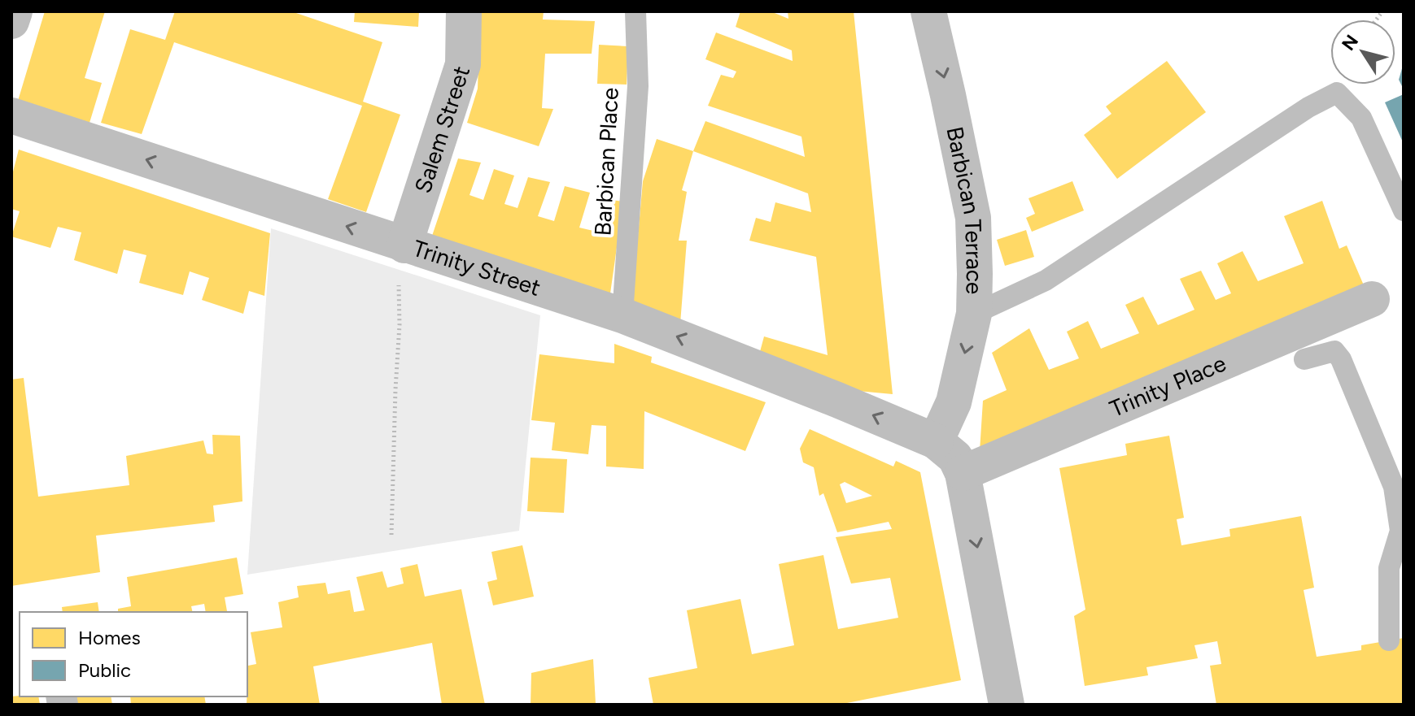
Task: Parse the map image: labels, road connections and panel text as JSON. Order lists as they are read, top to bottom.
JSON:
{
  "streets": {
    "street": [
      "Salem Street",
      "Barbican Terrace",
      "Trinity Street",
      "Trinity Place"
    ],
    "lane": ["Barbican Place"]
  },
  "crossings": [
    ["Salem Street", "Trinity Street"],
    ["Barbican Place", "Trinity Street"],
    ["Barbican Terrace", "Trinity Street"]
  ],
  "one_way": ["Barbican Terrace", "Trinity Street"],
  "legend": ["Homes", "Public"],
  "north": "top left"
}
